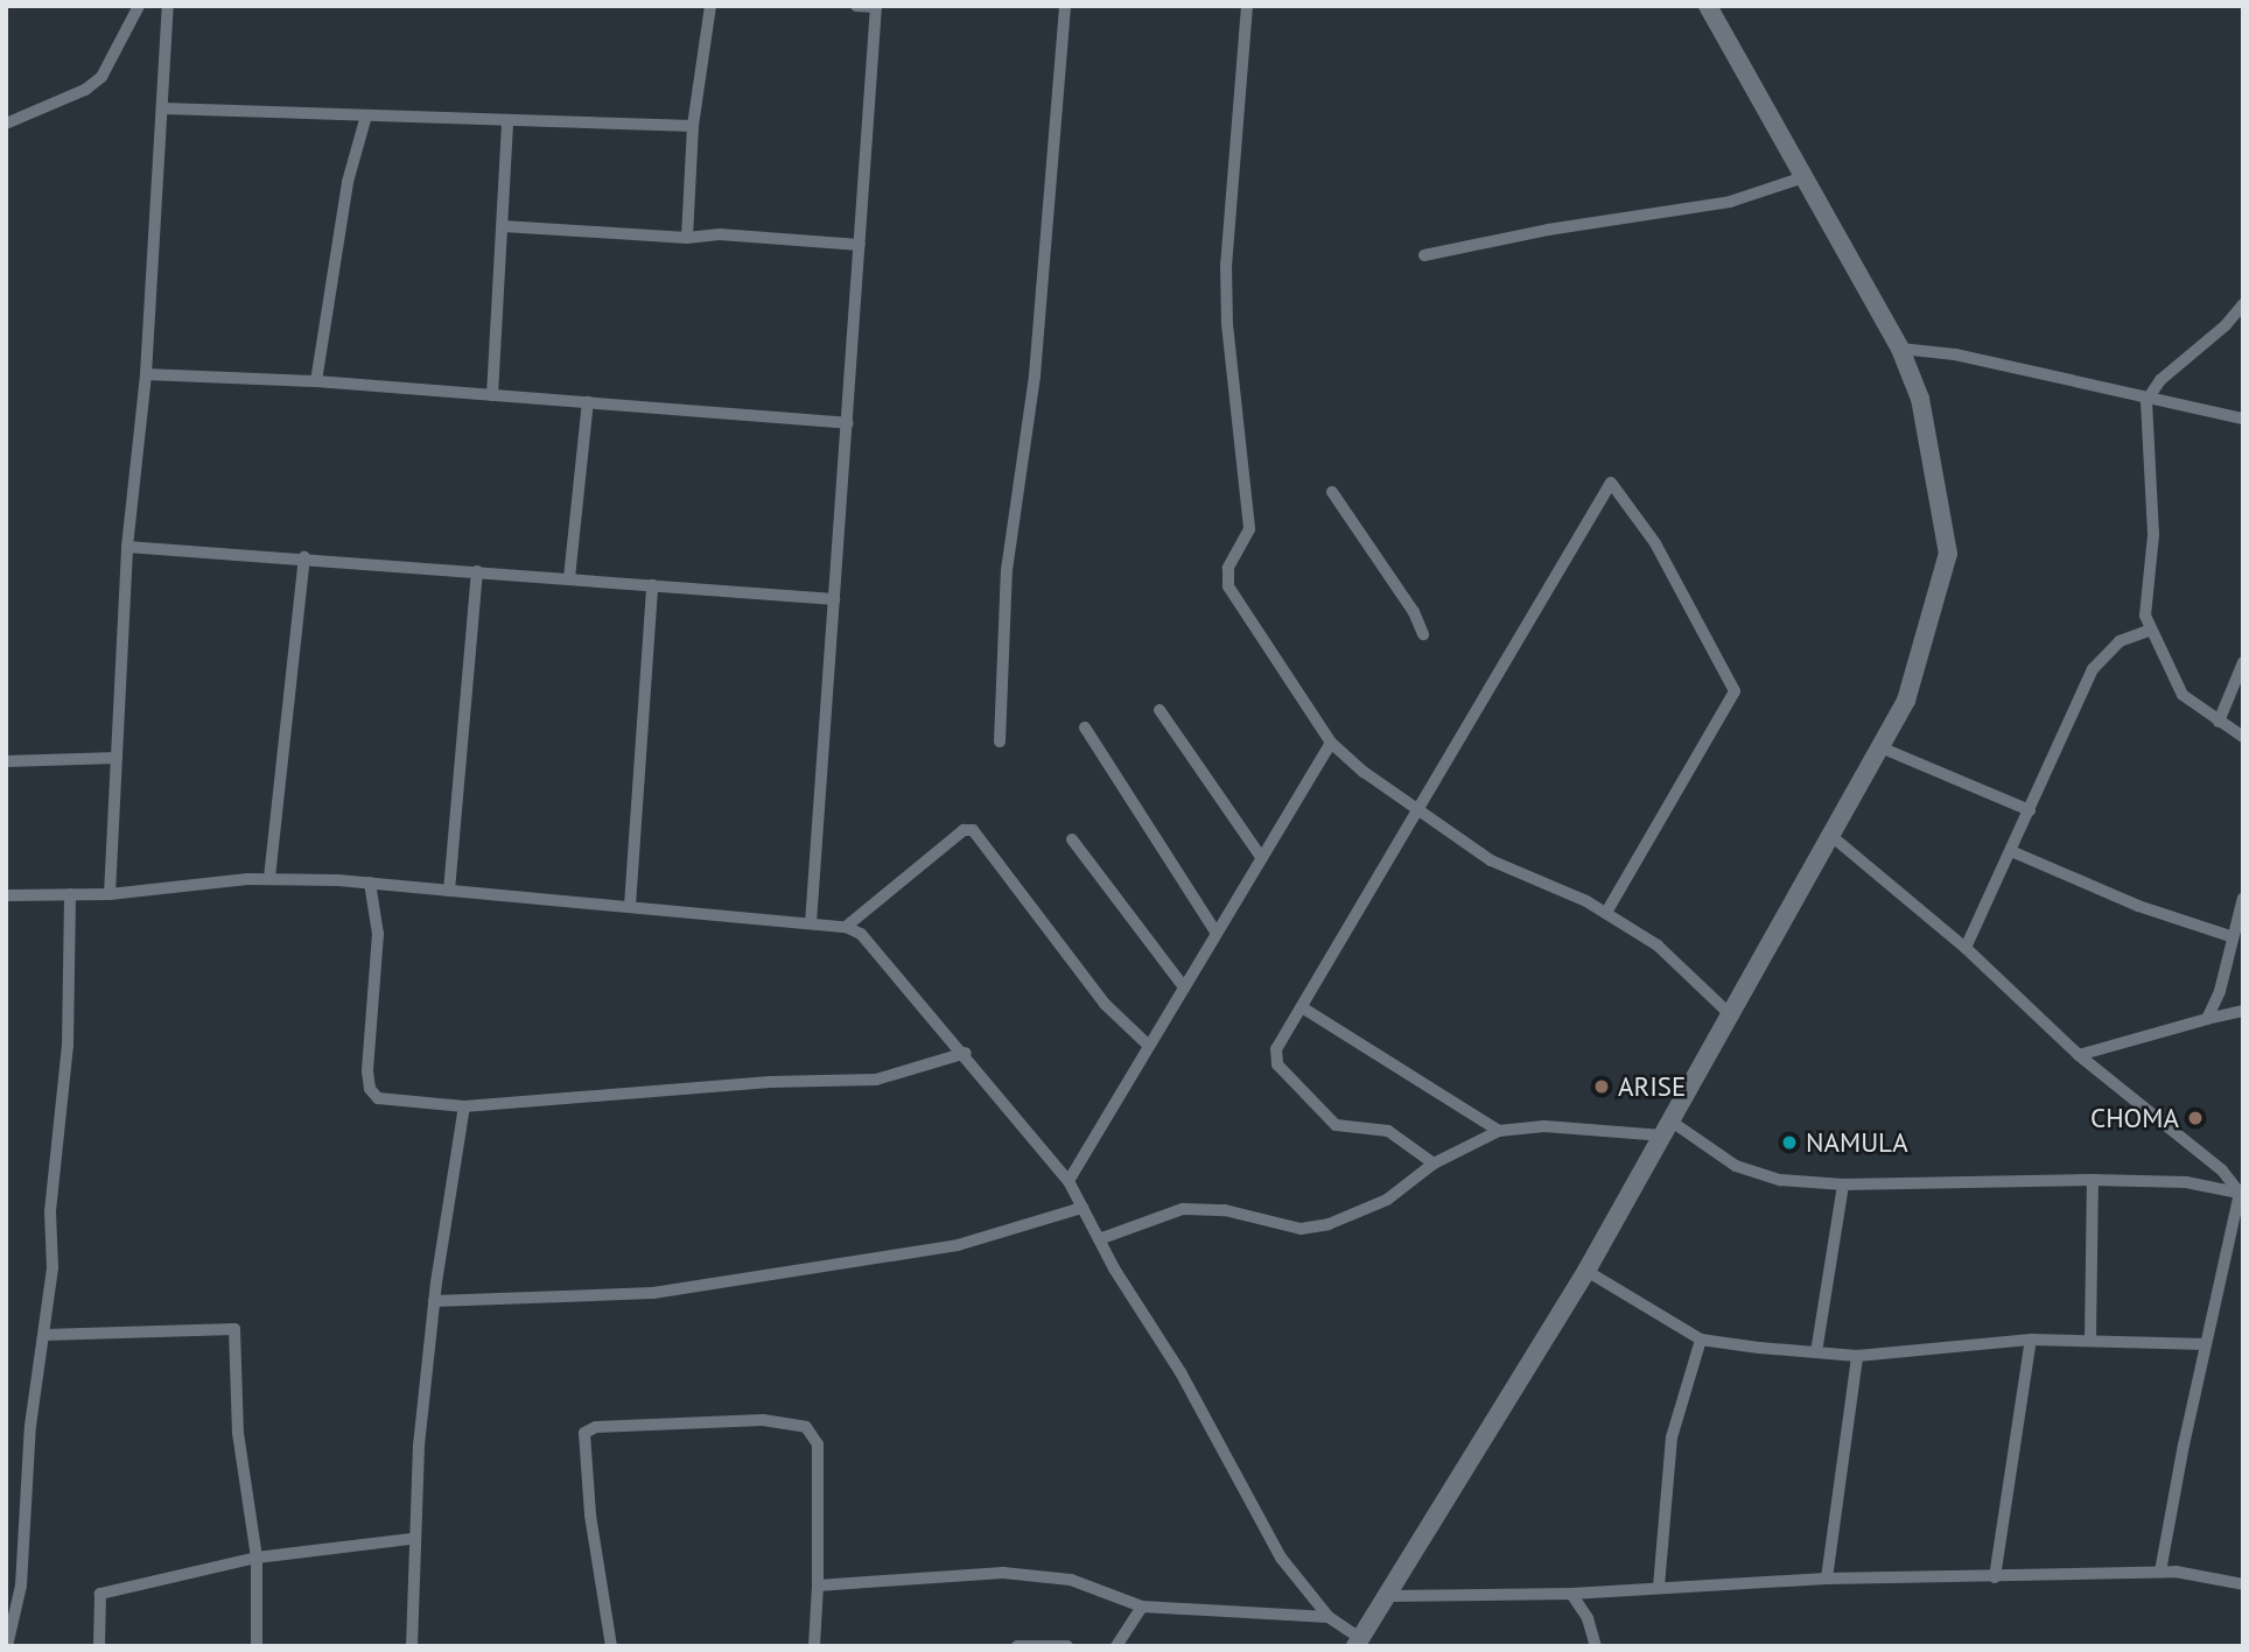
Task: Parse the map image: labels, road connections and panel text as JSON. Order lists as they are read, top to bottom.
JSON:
{
  "places": ["ARISE", "CHOMA", "NAMULA"]
}
